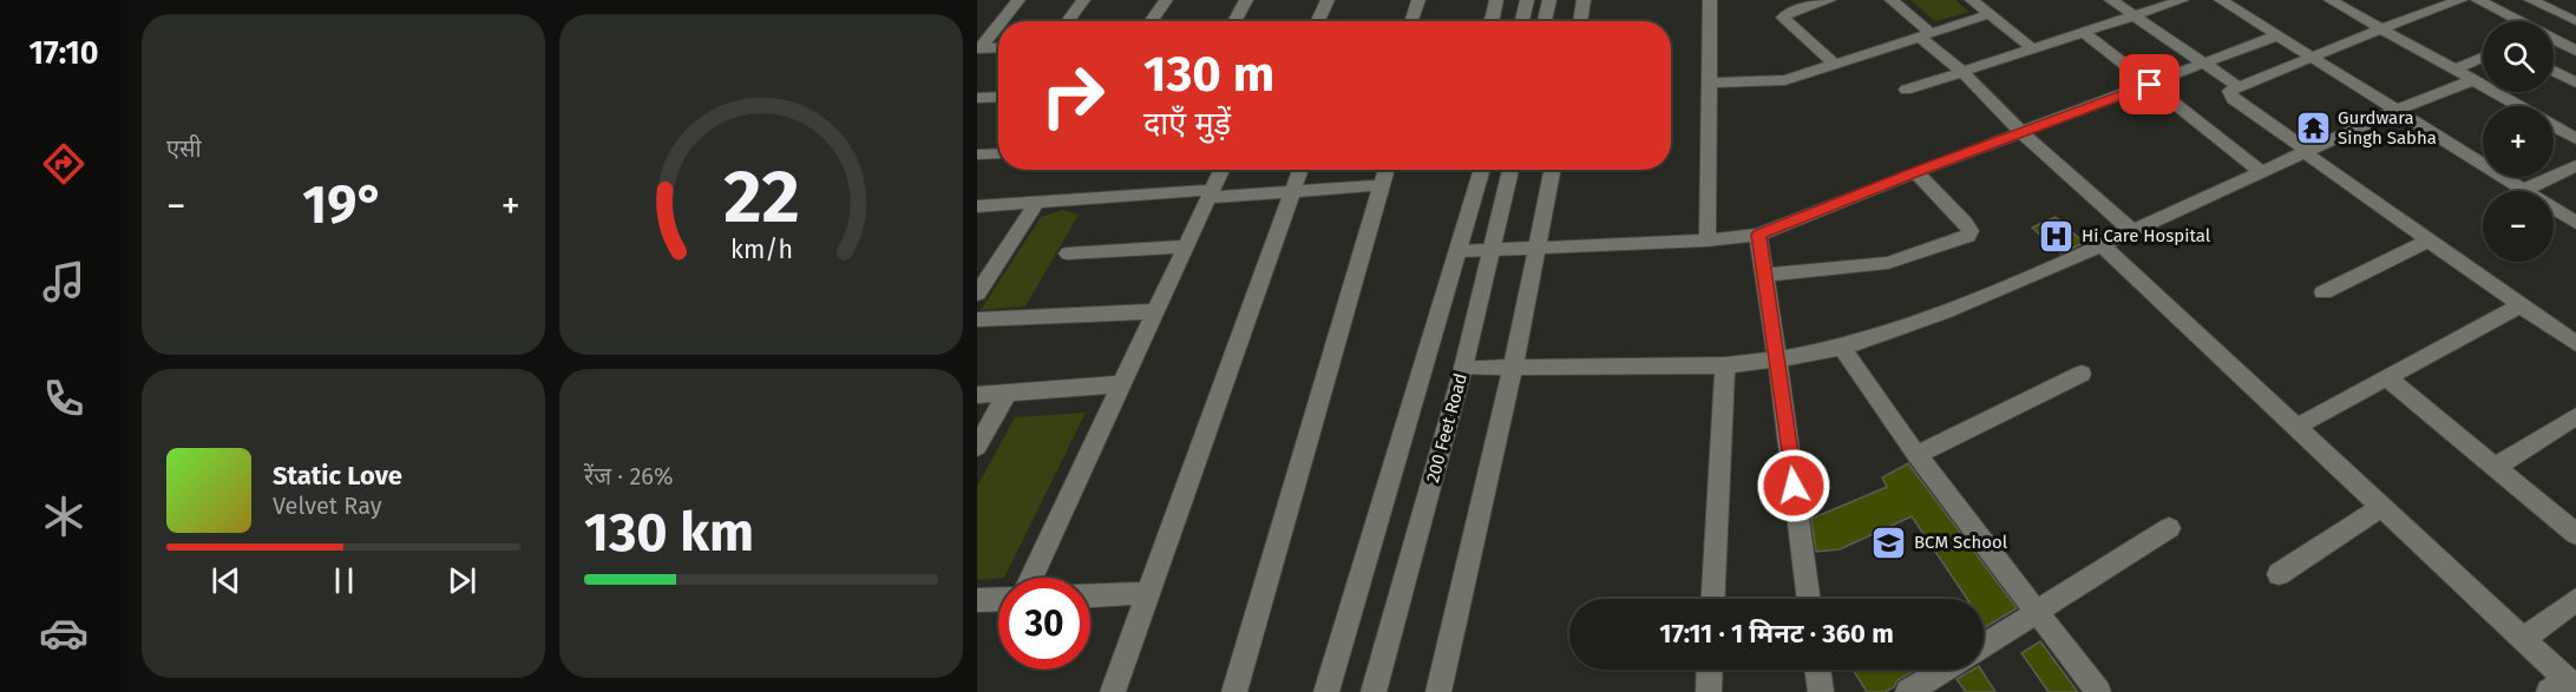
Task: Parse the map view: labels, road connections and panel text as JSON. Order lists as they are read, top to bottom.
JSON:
{
  "streets": {
    "street": ["200 Feet Road"]
  },
  "places": {
    "temple": ["Gurdwara Singh Sabha"],
    "hospital": ["Hi Care Hospital"],
    "school or university": ["BCM School"]
  },
  "page": {
    "tabs": "17:10",
    "tile": [
      "एसी",
      ["रेंज · 26%", "130 km"]
    ],
    "map_buttons": ["+", "−"],
    "turn": ["130 m", "दाएँ मुड़ें"],
    "heat": ["−", "19°", "+"],
    "song": ["Static Love", "Velvet Ray"],
    "limit": "30",
    "trip": "17:11 · 1 मिनट · 360 m",
    "gauge": ["22", "km/h"]
  }
}
